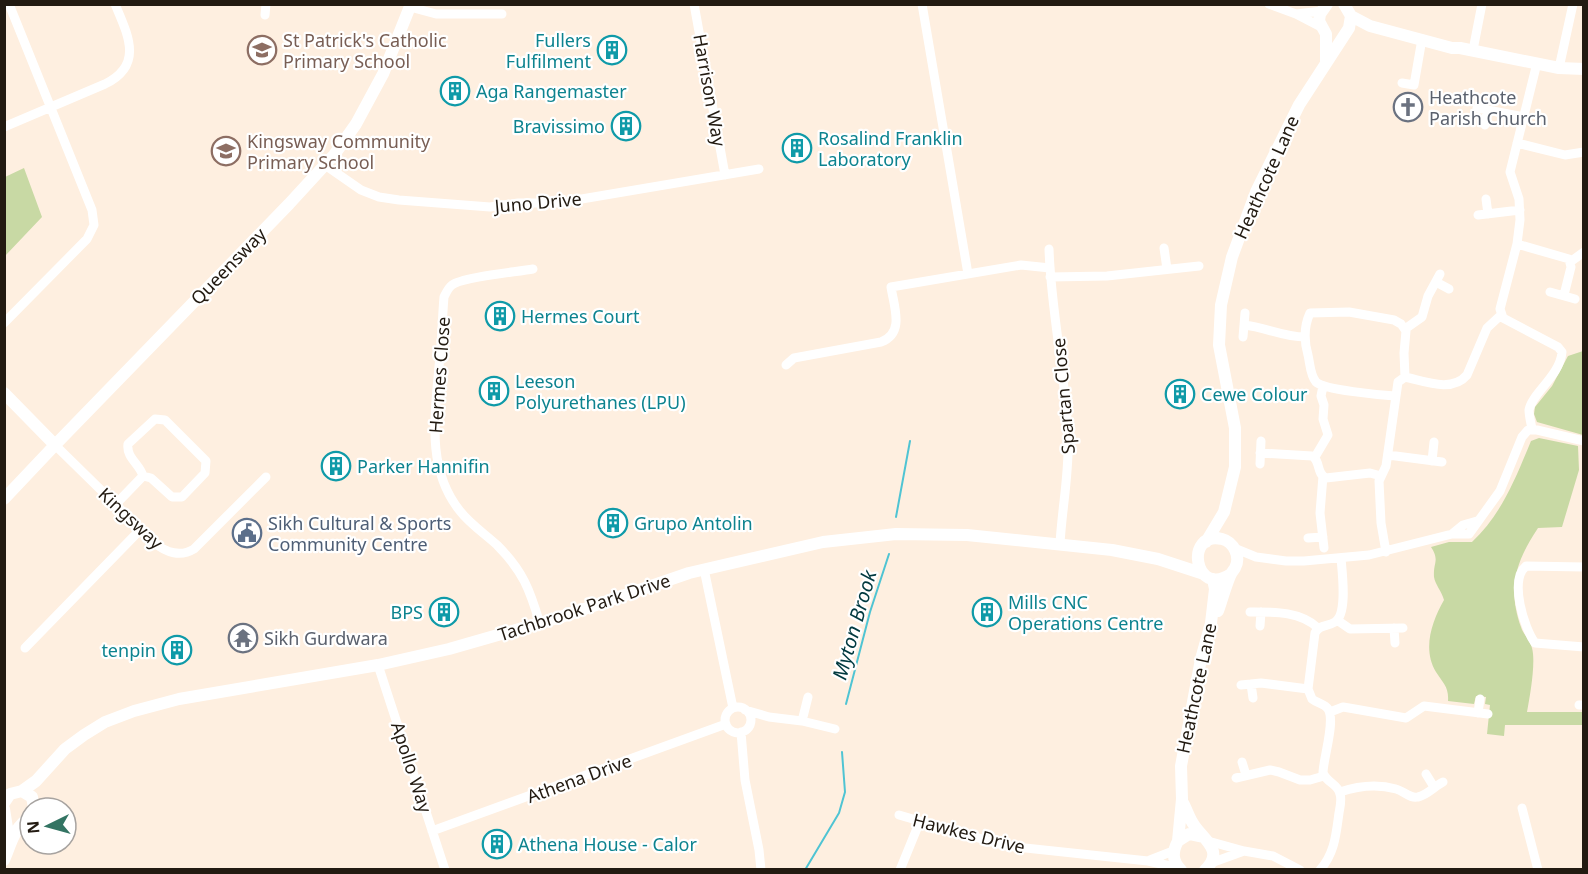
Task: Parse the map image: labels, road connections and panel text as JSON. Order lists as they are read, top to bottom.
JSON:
{
  "streets": {
    "street": [
      "Harrison Way",
      "Heathcote Lane",
      "Juno Drive",
      "Queensway",
      "Hermes Close",
      "Spartan Close",
      "Kingsway",
      "Tachbrook Park Drive",
      "Apollo Way",
      "Athena Drive",
      "Hawkes Drive"
    ]
  },
  "crossings": [
    ["Harrison Way", "Juno Drive"],
    ["Heathcote Lane", "Tachbrook Park Drive"],
    ["Heathcote Lane", "Hawkes Drive"],
    ["Juno Drive", "Queensway"],
    ["Queensway", "Kingsway"],
    ["Hermes Close", "Tachbrook Park Drive"],
    ["Spartan Close", "Tachbrook Park Drive"],
    ["Tachbrook Park Drive", "Apollo Way"],
    ["Apollo Way", "Athena Drive"]
  ],
  "water": ["Myton Brook"],
  "places": {
    "school or university": ["St Patrick's Catholic Primary School", "Kingsway Community Primary School"],
    "building": [
      "Fullers Fulfilment",
      "Aga Rangemaster",
      "Bravissimo",
      "Rosalind Franklin Laboratory",
      "Hermes Court",
      "Leeson Polyurethanes (LPU)",
      "Cewe Colour",
      "Parker Hannifin",
      "Grupo Antolin",
      "BPS",
      "Mills CNC Operations Centre",
      "tenpin",
      "Athena House - Calor"
    ],
    "church": ["Heathcote Parish Church"],
    "public building": ["Sikh Cultural & Sports Community Centre"],
    "temple": ["Sikh Gurdwara"]
  },
  "north": "left"
}
